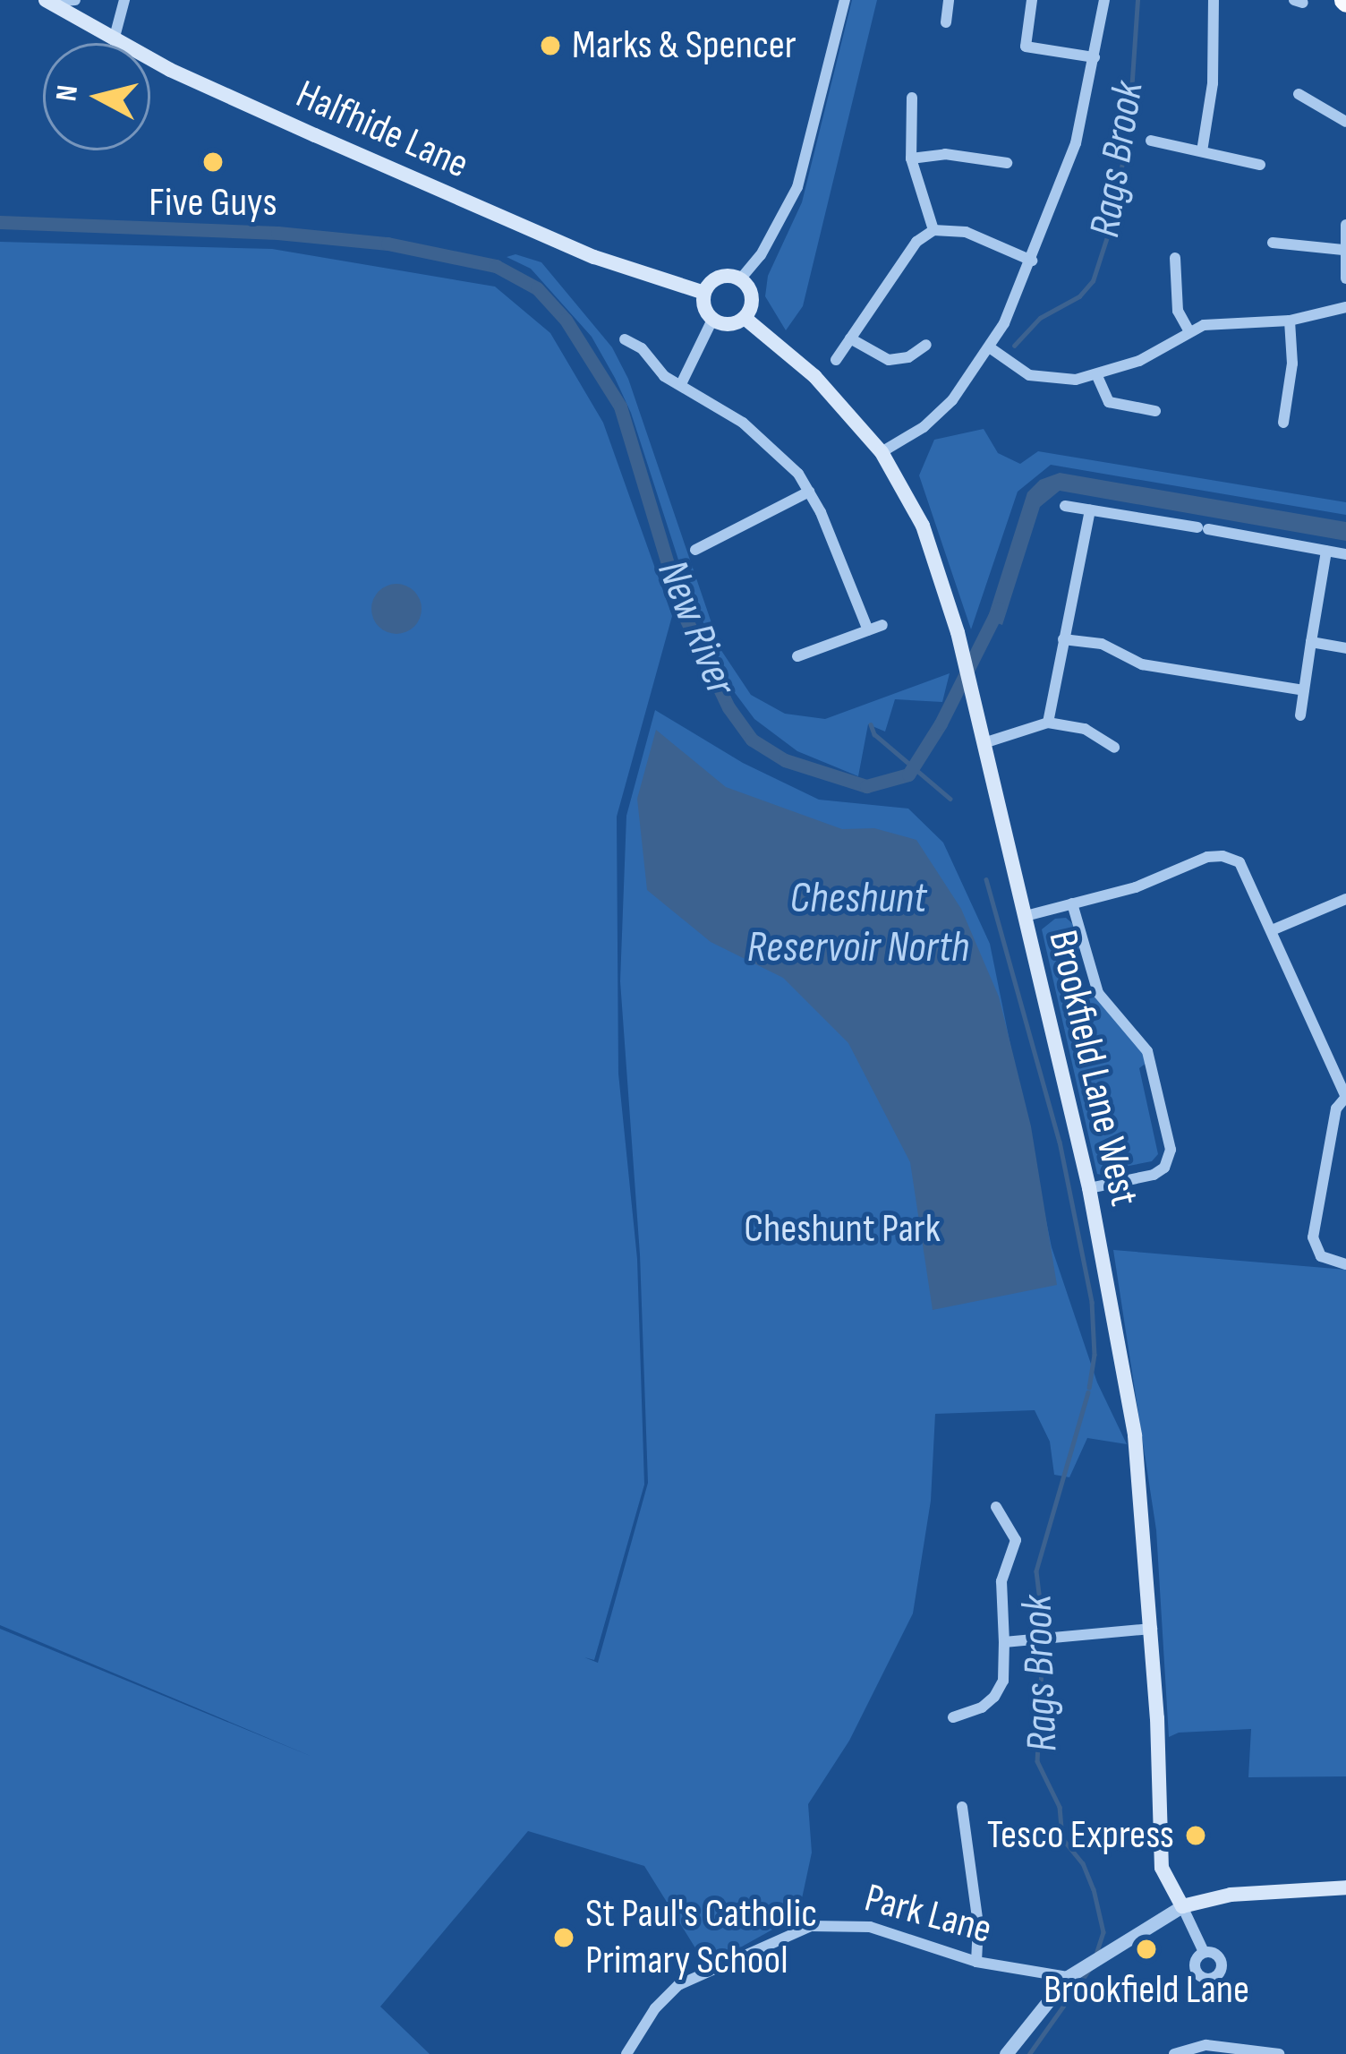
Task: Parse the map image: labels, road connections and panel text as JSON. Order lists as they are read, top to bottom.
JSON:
{
  "streets": {
    "main road": ["Halfhide Lane", "Brookfield Lane West"],
    "street": ["Park Lane"]
  },
  "crossings": [
    ["Halfhide Lane", "Brookfield Lane West"]
  ],
  "water": ["Rags Brook", "New River", "Cheshunt Reservoir North"],
  "parks": ["Cheshunt Park"],
  "places": [
    "Marks & Spencer",
    "Five Guys",
    "Tesco Express",
    "St Paul's Catholic Primary School",
    "Brookfield Lane"
  ],
  "north": "left"
}
